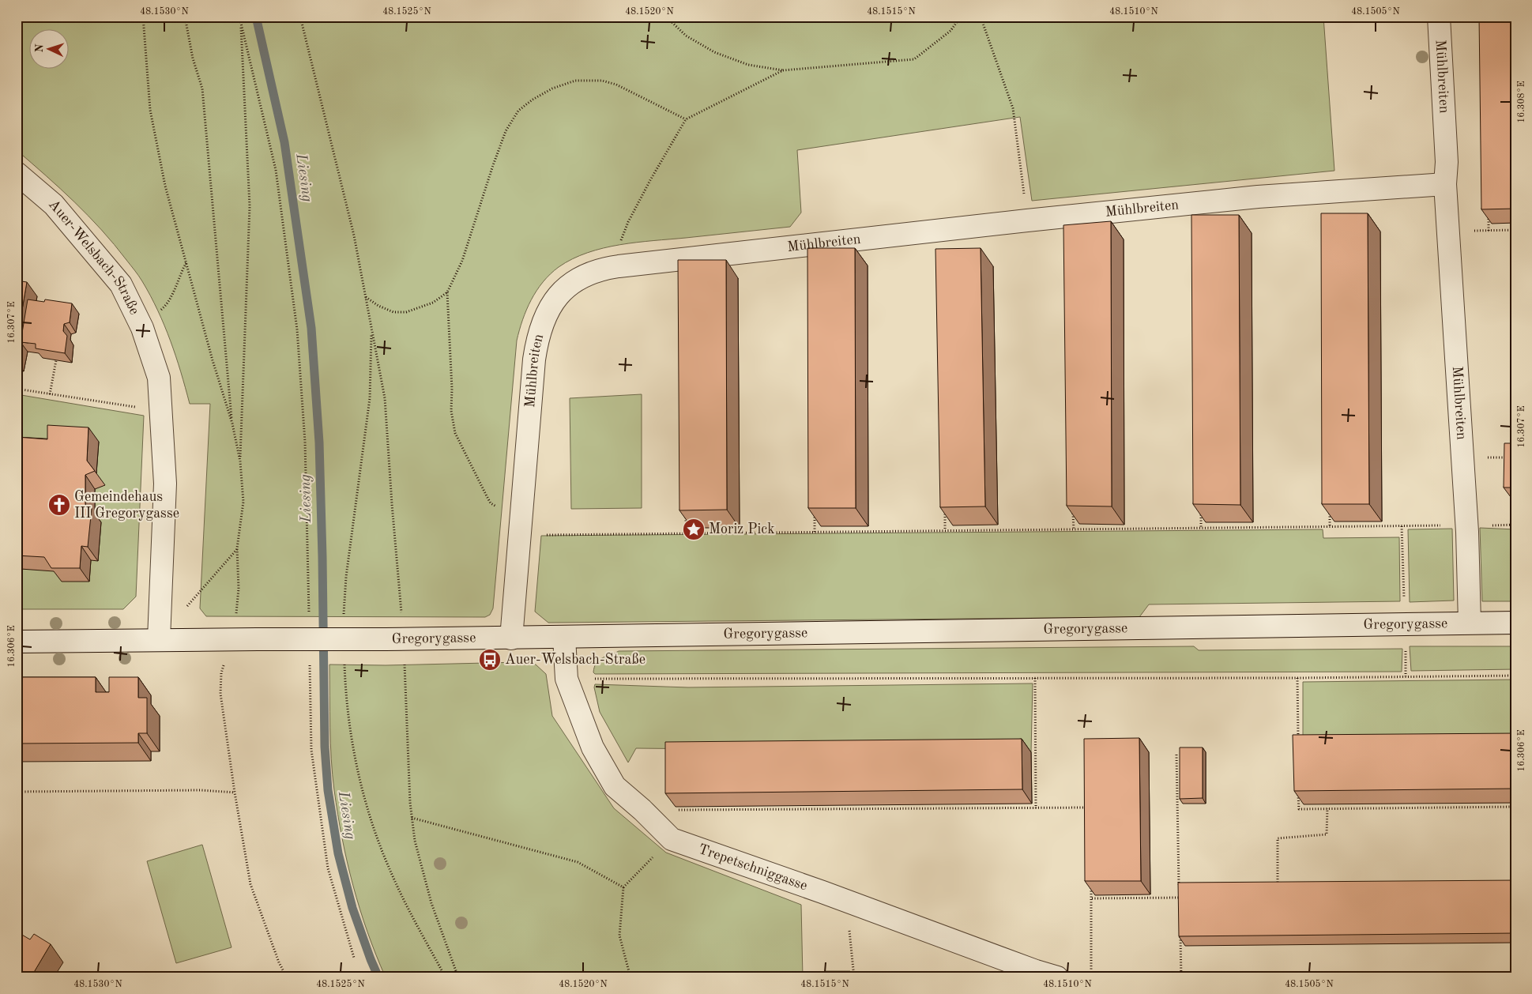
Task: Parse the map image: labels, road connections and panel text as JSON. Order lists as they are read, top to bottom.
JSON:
{
  "streets": {
    "street": [
      "Mühlbreiten",
      "Auer-Welsbach-Straße",
      "Gregorygasse",
      "Trepetschniggasse"
    ]
  },
  "crossings": [
    ["Mühlbreiten", "Gregorygasse"],
    ["Auer-Welsbach-Straße", "Gregorygasse"],
    ["Gregorygasse", "Trepetschniggasse"]
  ],
  "water": ["Liesing"],
  "places": {
    "church": ["Gemeindehaus III Gregorygasse"],
    "place": ["Moriz Pick"],
    "bus stop": ["Auer-Welsbach-Straße"]
  },
  "north": "left",
  "coordinates": [
    "48.1530°N",
    "48.1525°N",
    "48.1520°N",
    "48.1515°N",
    "48.1510°N",
    "48.1505°N",
    "16.308°E",
    "16.307°E",
    "16.306°E"
  ]
}
